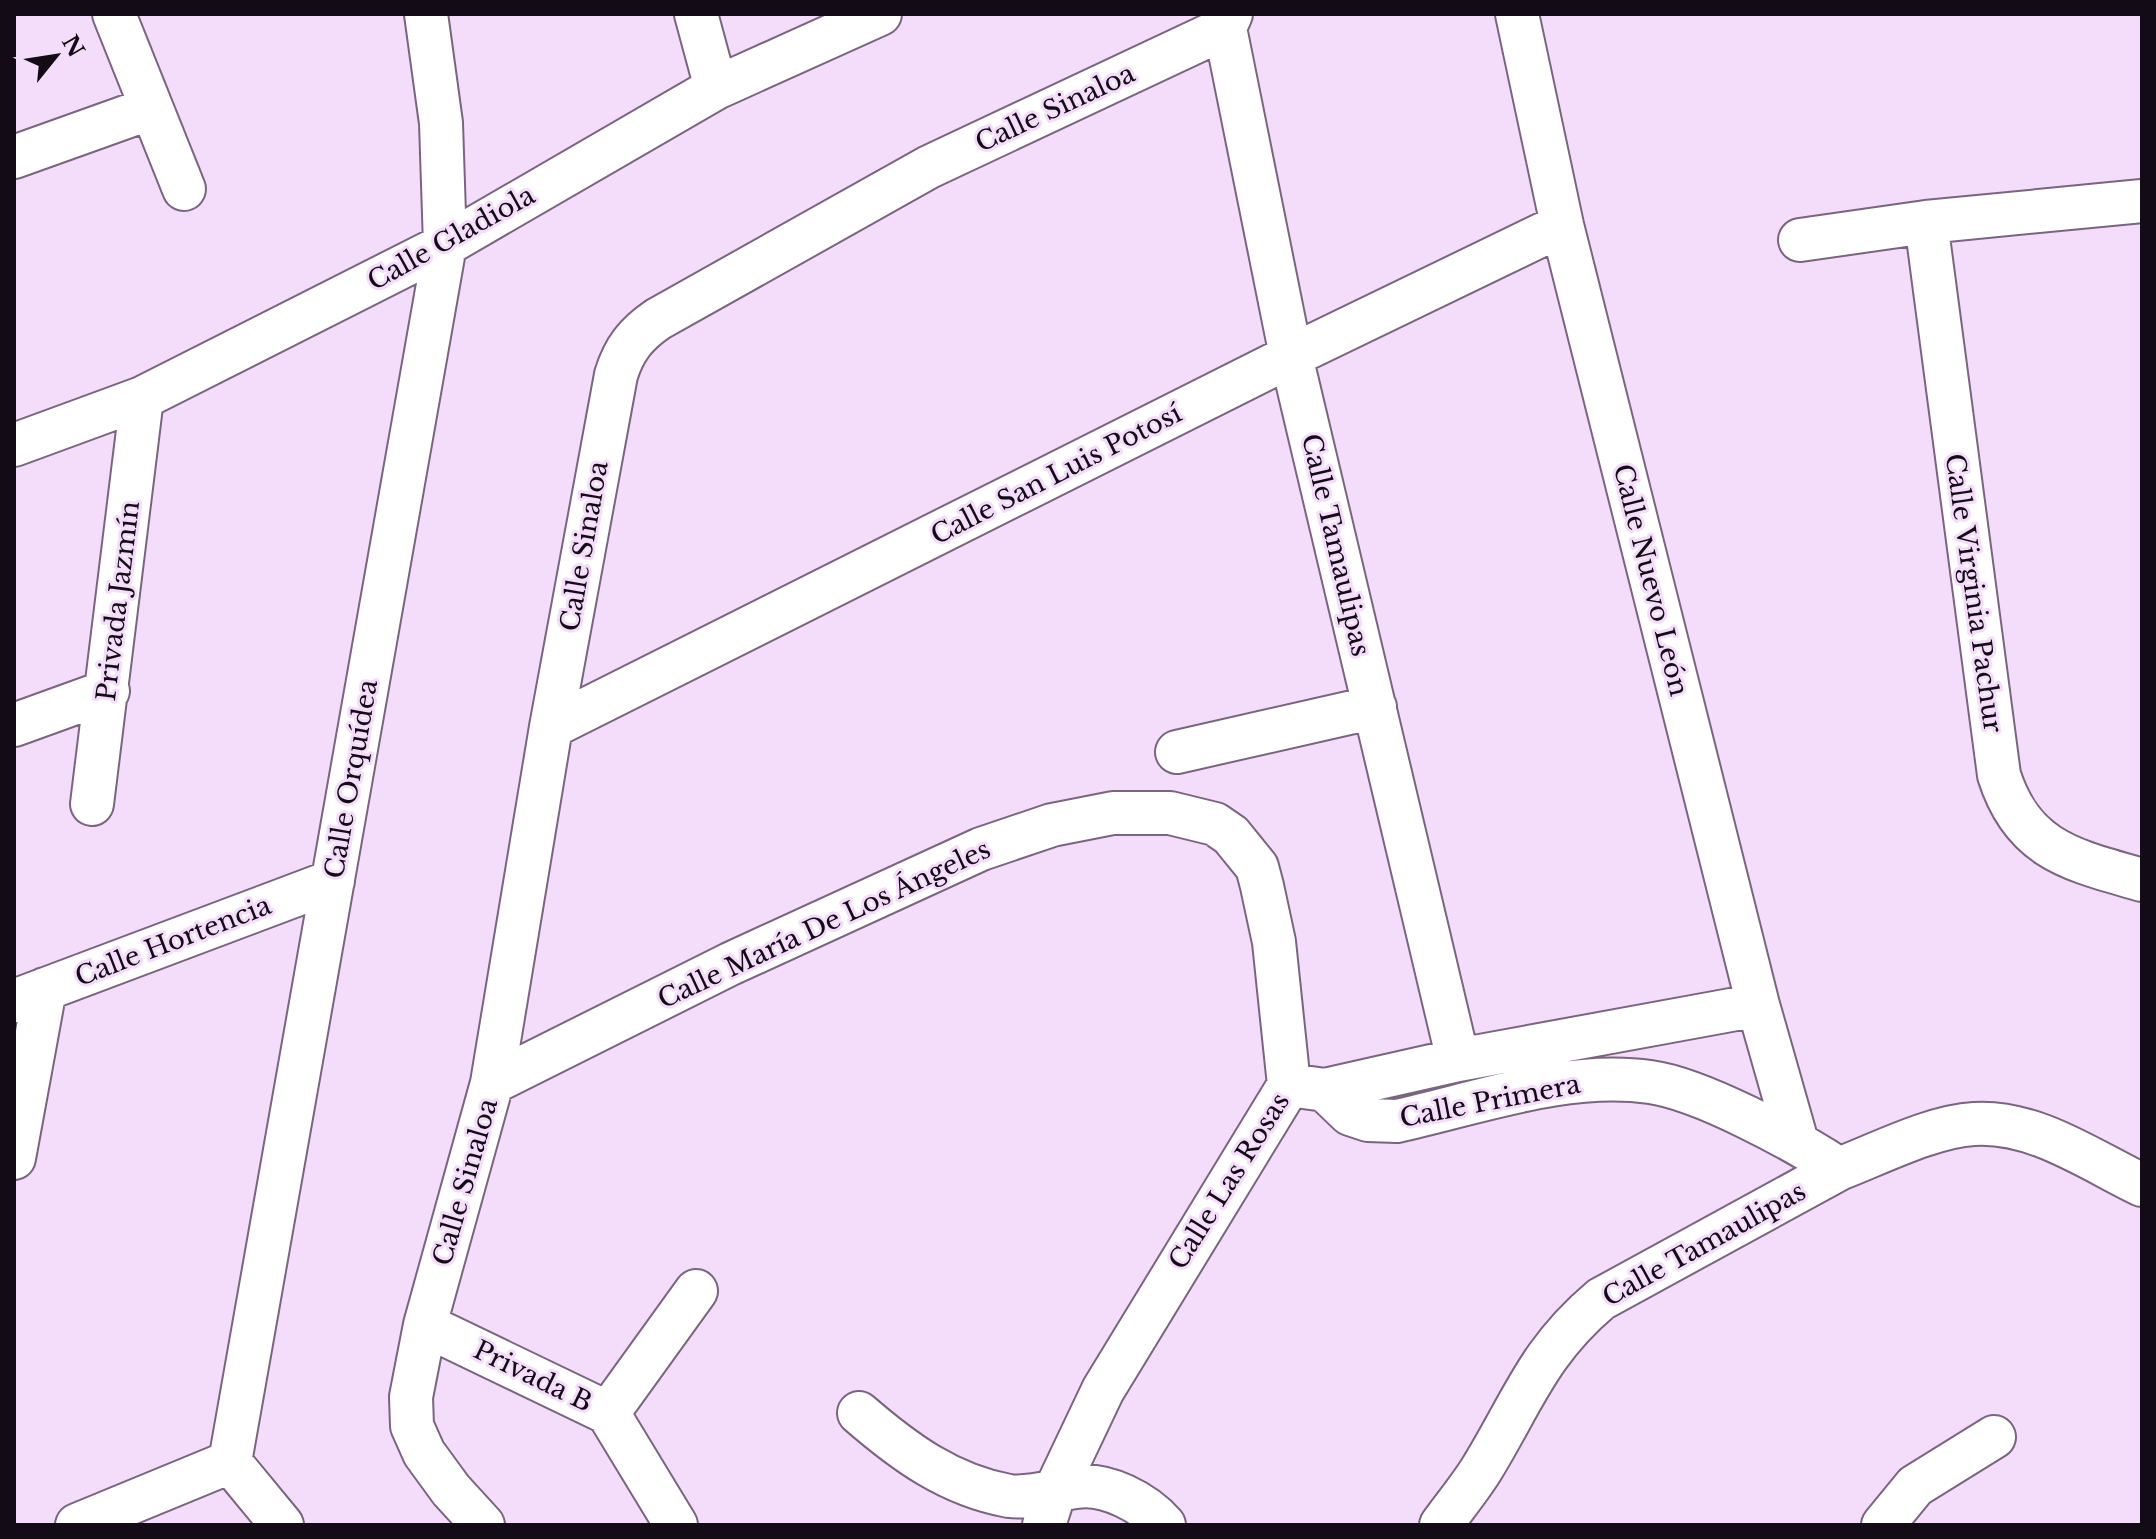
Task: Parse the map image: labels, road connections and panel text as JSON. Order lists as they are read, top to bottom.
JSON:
{
  "streets": {
    "street": [
      "Calle Sinaloa",
      "Calle Gladiola",
      "Calle San Luis Potosí",
      "Calle Tamaulipas",
      "Calle Nuevo León",
      "Calle Virginia Pachur",
      "Privada Jazmín",
      "Calle Orquídea",
      "Calle María De Los Ángeles",
      "Calle Hortencia",
      "Calle Primera",
      "Calle Las Rosas",
      "Privada B"
    ]
  },
  "crossings": [
    ["Calle Sinaloa", "Calle San Luis Potosí"],
    ["Calle Sinaloa", "Calle Tamaulipas"],
    ["Calle Sinaloa", "Calle María De Los Ángeles"],
    ["Calle Sinaloa", "Privada B"],
    ["Calle Gladiola", "Privada Jazmín"],
    ["Calle Gladiola", "Calle Orquídea"],
    ["Calle San Luis Potosí", "Calle Tamaulipas"],
    ["Calle San Luis Potosí", "Calle Nuevo León"],
    ["Calle Tamaulipas", "Calle Primera"],
    ["Calle Nuevo León", "Calle Primera"],
    ["Calle Orquídea", "Calle Hortencia"],
    ["Calle María De Los Ángeles", "Calle Las Rosas"],
    ["Calle Primera", "Calle Las Rosas"]
  ],
  "north": "top right"
}
